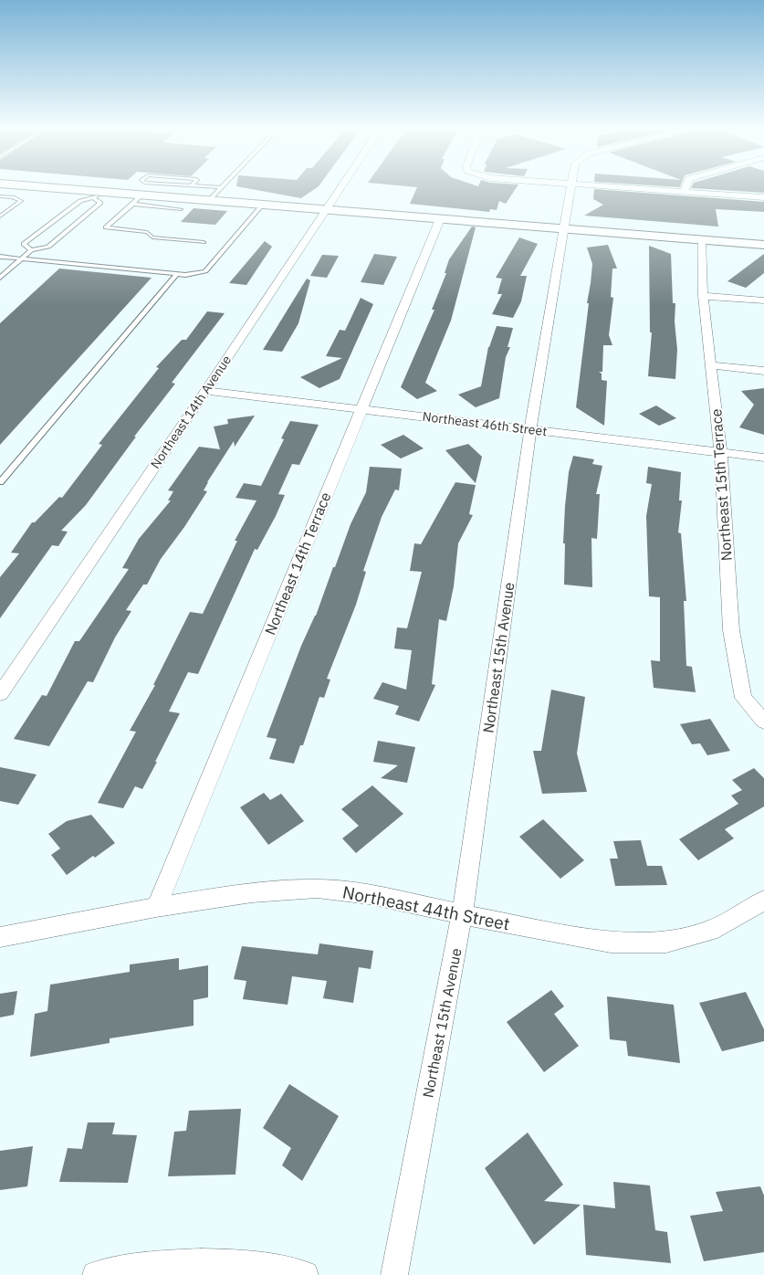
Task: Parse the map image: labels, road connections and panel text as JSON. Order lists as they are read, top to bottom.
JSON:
{
  "streets": {
    "street": [
      "Northeast 14th Avenue",
      "Northeast 46th Street",
      "Northeast 15th Terrace",
      "Northeast 14th Terrace",
      "Northeast 15th Avenue",
      "Northeast 44th Street"
    ]
  },
  "crossings": [
    ["Northeast 14th Avenue", "Northeast 46th Street"],
    ["Northeast 46th Street", "Northeast 15th Terrace"],
    ["Northeast 46th Street", "Northeast 14th Terrace"],
    ["Northeast 46th Street", "Northeast 15th Avenue"],
    ["Northeast 14th Terrace", "Northeast 44th Street"],
    ["Northeast 15th Avenue", "Northeast 44th Street"]
  ]
}
